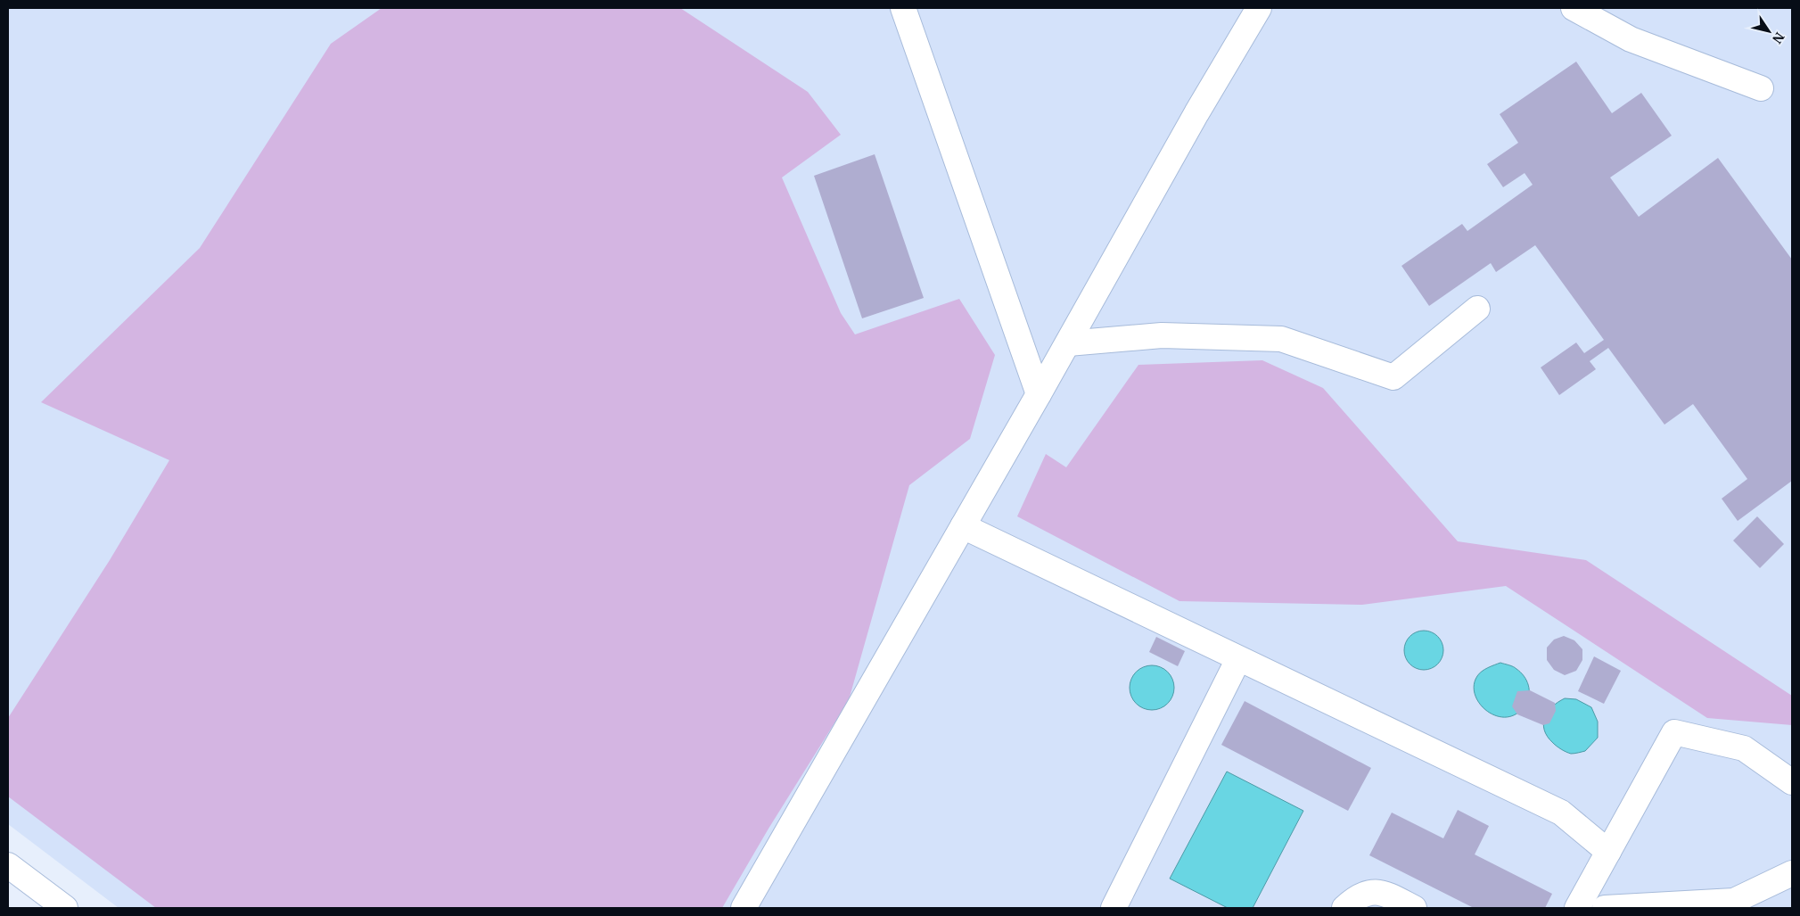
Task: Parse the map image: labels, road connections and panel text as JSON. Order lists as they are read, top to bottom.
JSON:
{
  "north": "bottom right"
}
